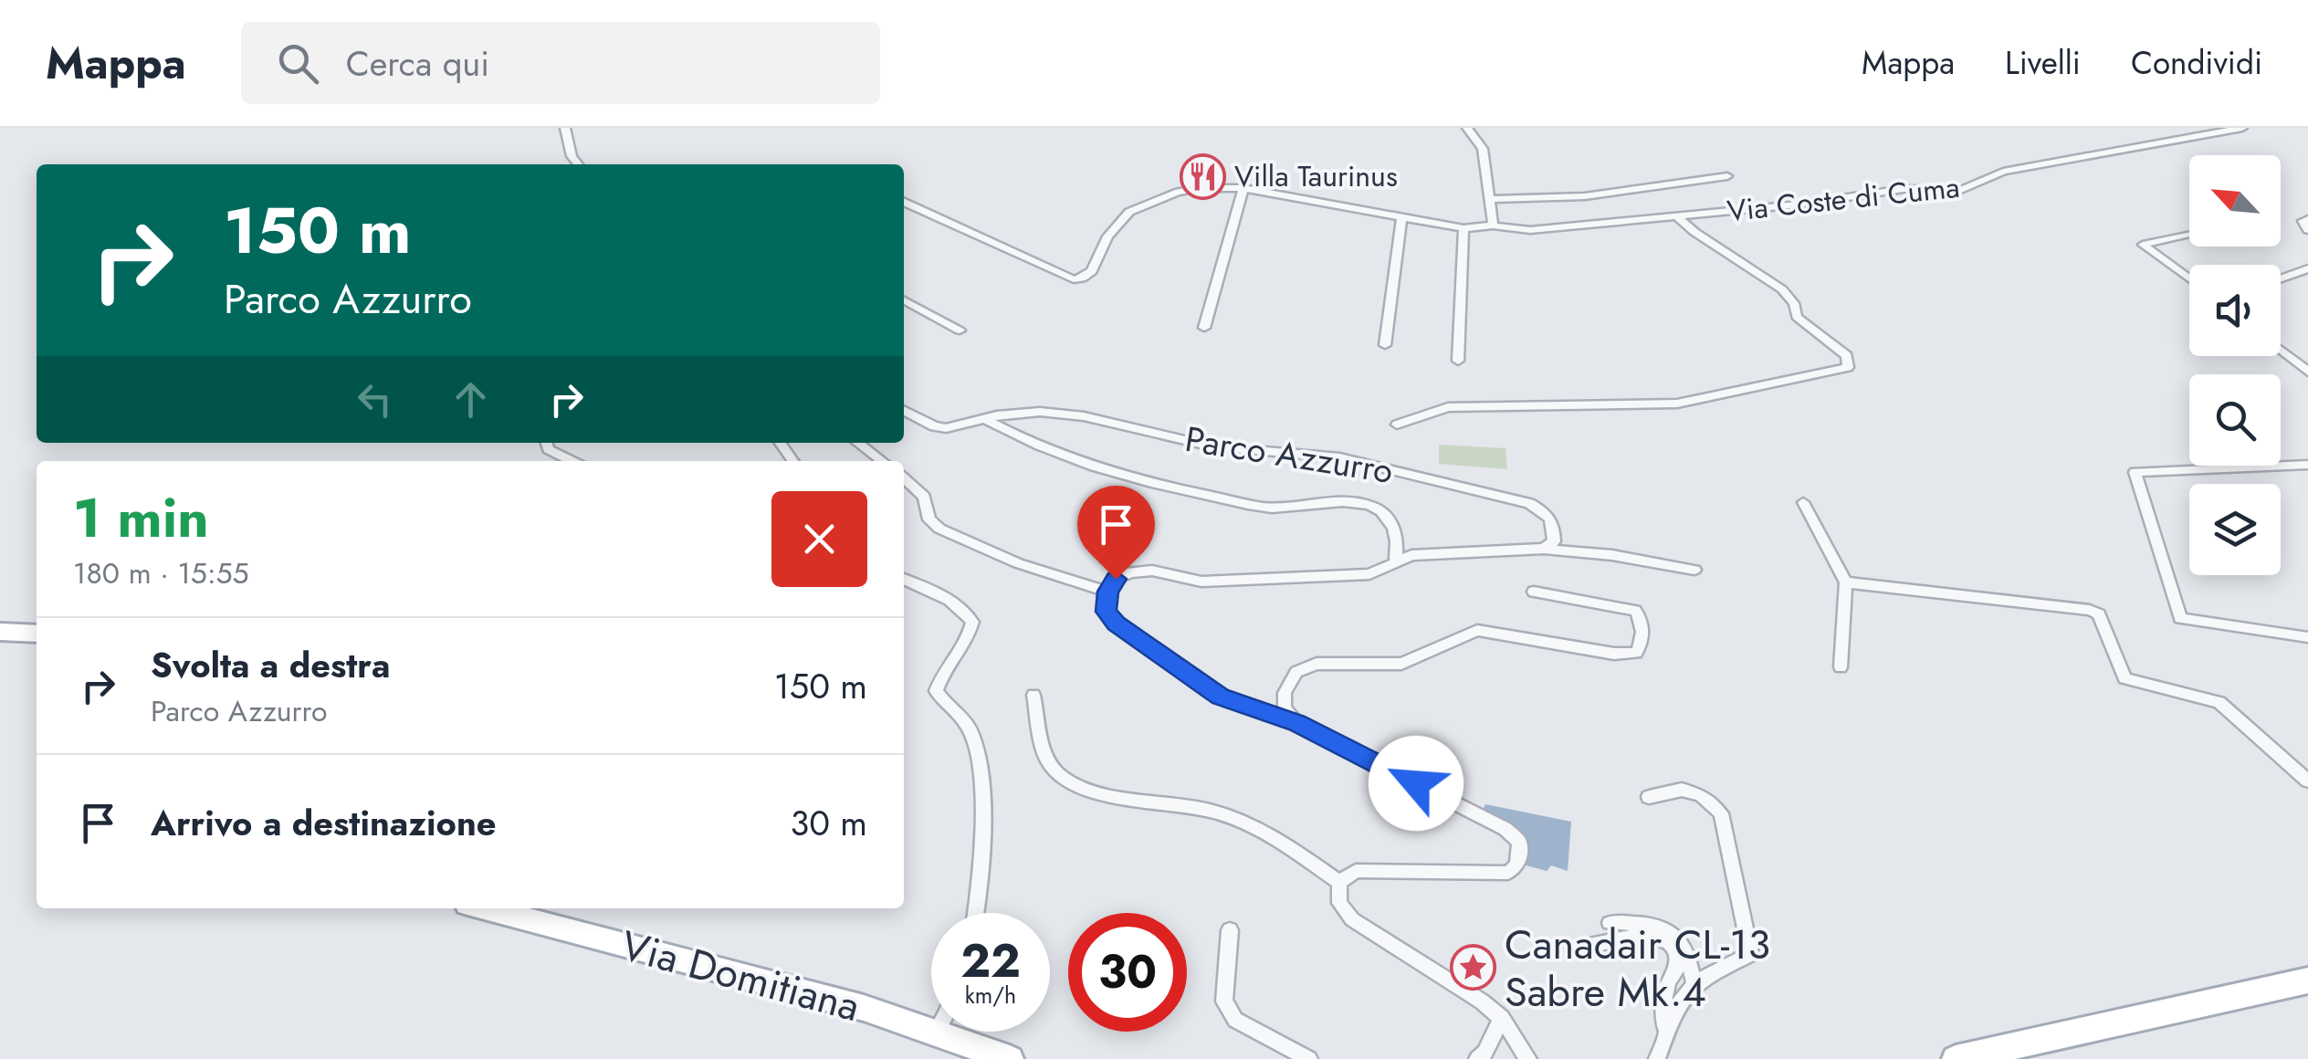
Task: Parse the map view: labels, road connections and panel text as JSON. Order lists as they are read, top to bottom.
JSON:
{
  "streets": {
    "main road": ["Via Domitiana"],
    "street": ["Via Coste di Cuma", "Parco Azzurro"]
  },
  "places": {
    "restaurant": ["Villa Taurinus"],
    "place": ["Canadair CL-13 Sabre Mk.4"]
  },
  "north": "top left",
  "page": {
    "header": "Mappa",
    "search": "Cerca qui",
    "nav": ["Mappa", "Livelli", "Condividi"],
    "turn": ["150 m", "Parco Azzurro"],
    "heading": ["1 min", "180 m · 15:55"],
    "list": [
      {
        "name": "Svolta a destra",
        "note": "Parco Azzurro",
        "value": "150 m"
      },
      {
        "name": "Arrivo a destinazione",
        "value": "30 m"
      }
    ],
    "speed": "22 km/h",
    "limit": "30"
  }
}
